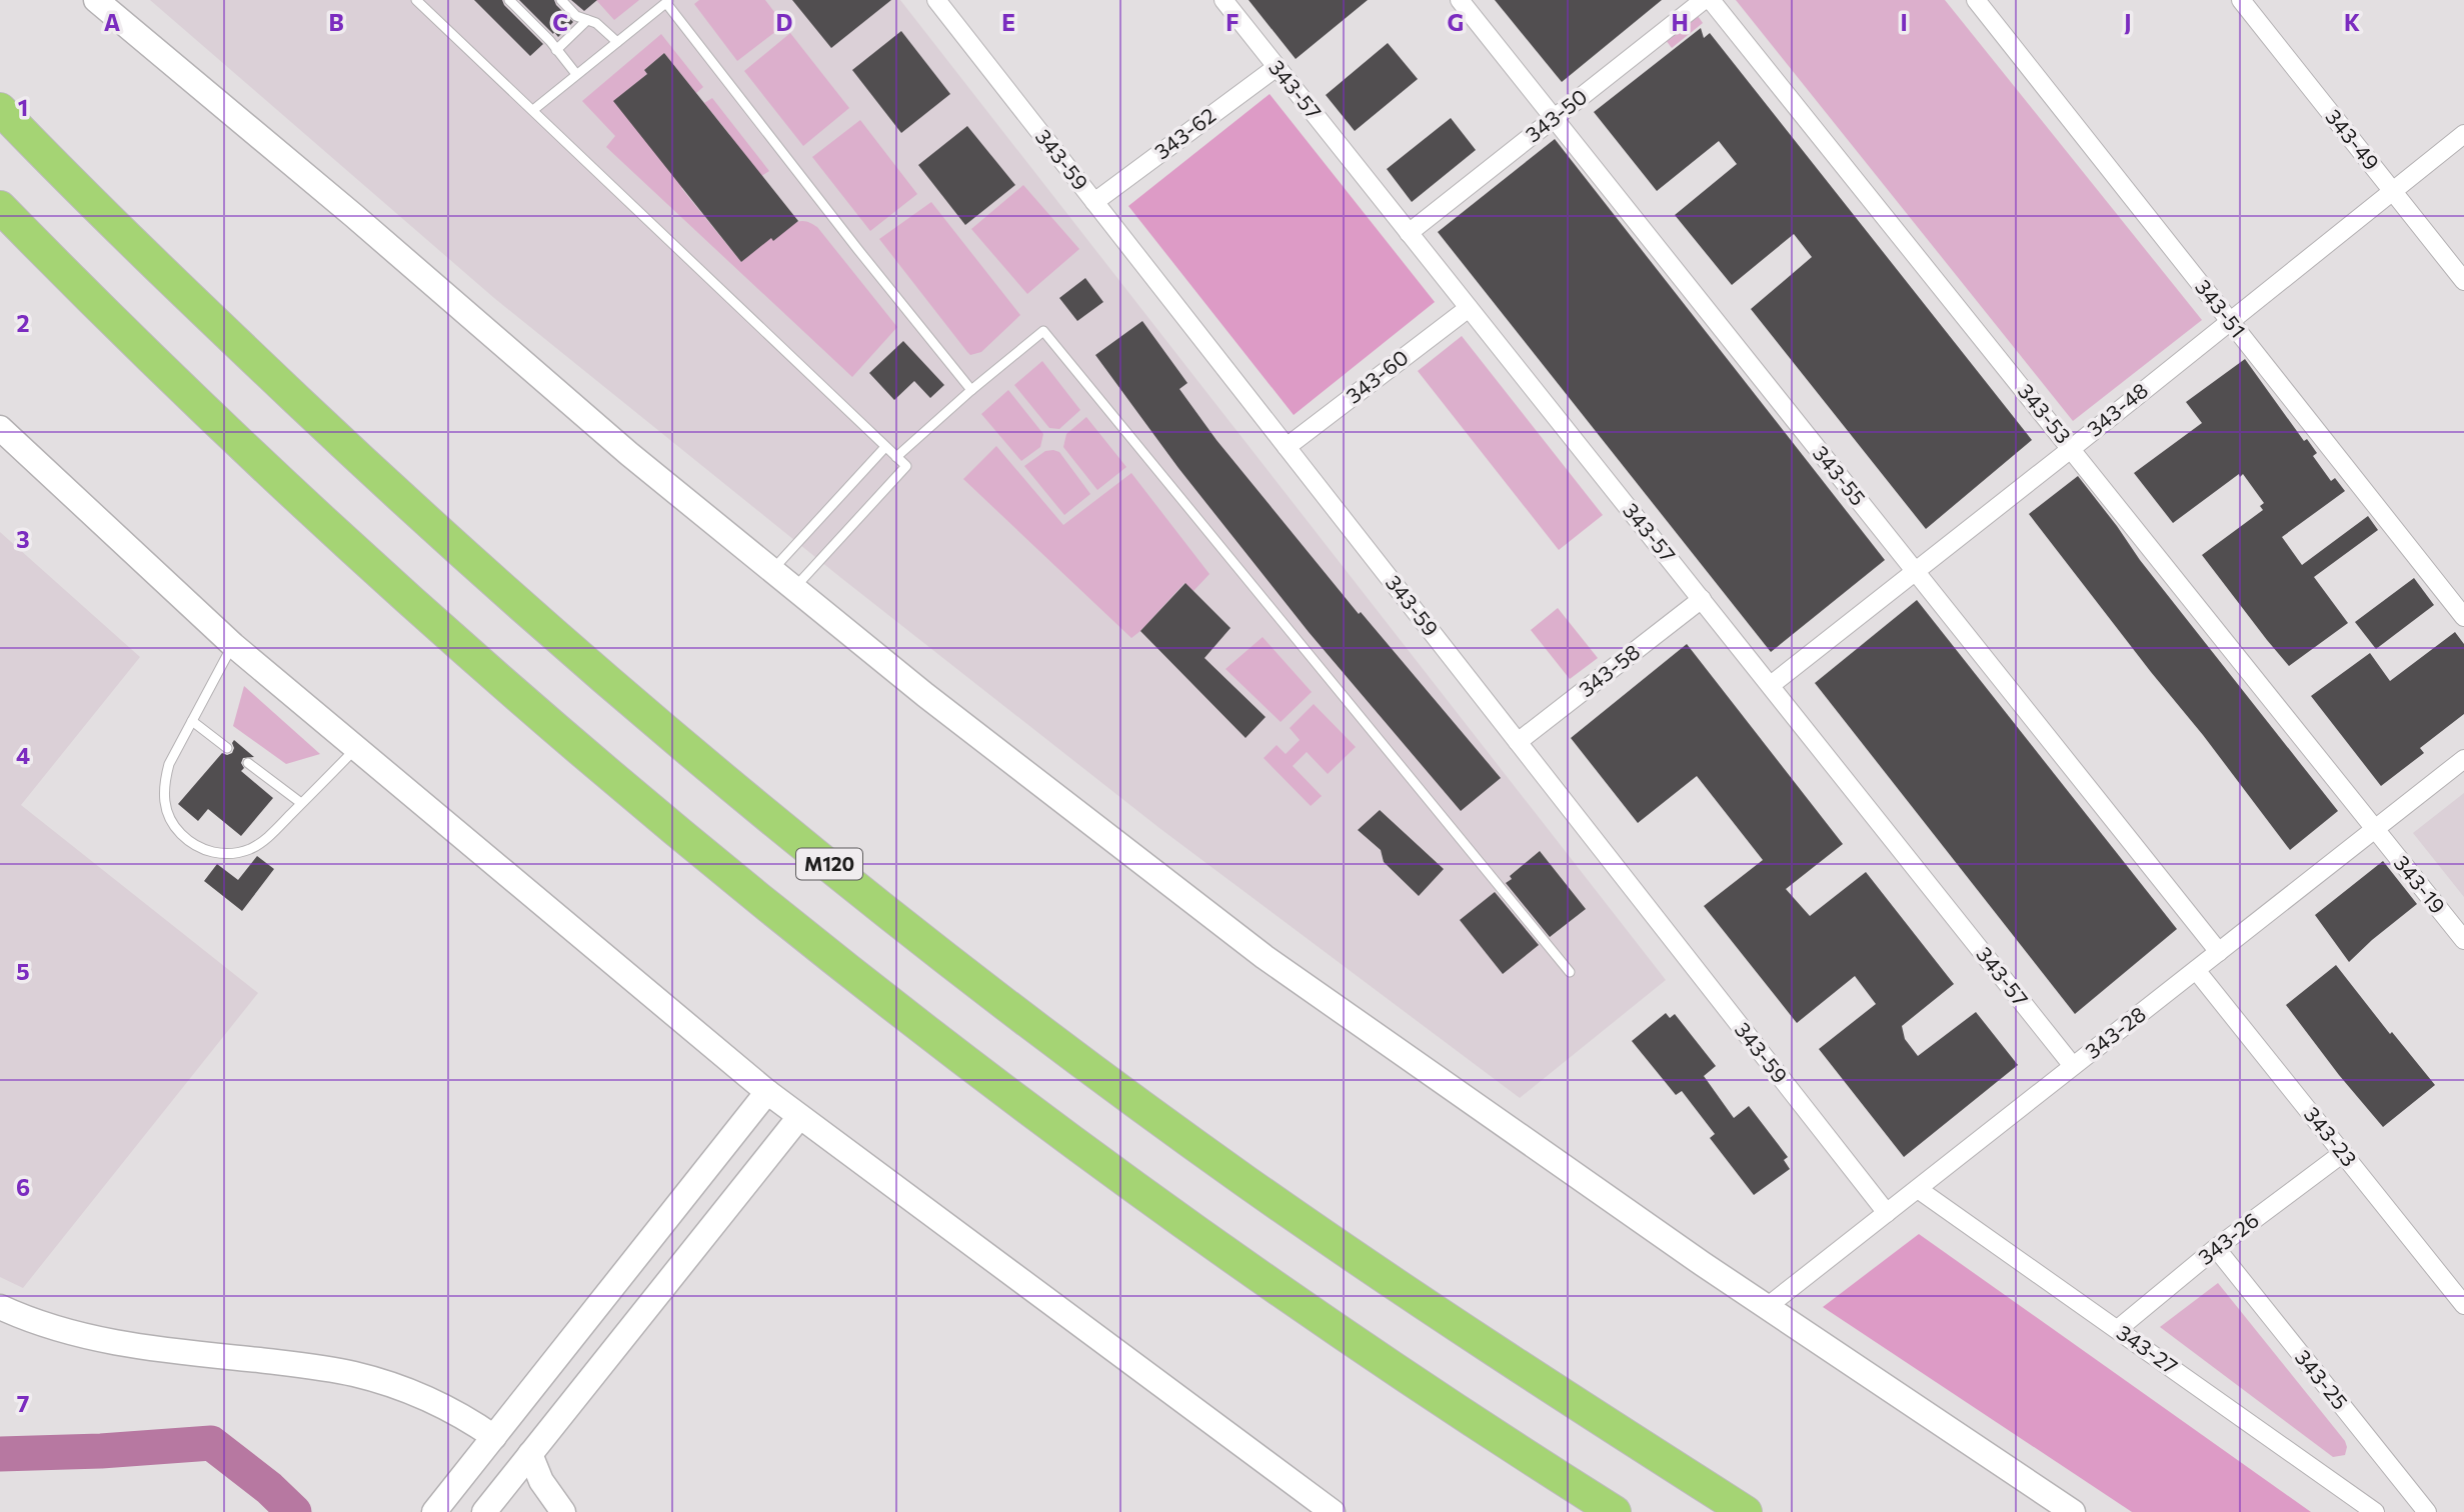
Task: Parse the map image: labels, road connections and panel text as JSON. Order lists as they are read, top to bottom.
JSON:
{
  "streets": {
    "highway": ["M120"],
    "street": [
      "343-57",
      "343-50",
      "343-62",
      "343-49",
      "343-59",
      "343-51",
      "343-60",
      "343-48",
      "343-53",
      "343-55",
      "343-58",
      "343-19",
      "343-28",
      "343-23",
      "343-26",
      "343-27",
      "343-25"
    ]
  },
  "crossings": [
    ["343-57", "343-50"],
    ["343-57", "343-62"],
    ["343-57", "343-60"],
    ["343-57", "343-48"],
    ["343-57", "343-58"],
    ["343-57", "343-28"],
    ["343-50", "343-55"],
    ["343-62", "343-59"],
    ["343-49", "343-48"],
    ["343-59", "343-60"],
    ["343-59", "343-58"],
    ["343-59", "343-28"],
    ["343-51", "343-48"],
    ["343-48", "343-53"],
    ["343-48", "343-55"],
    ["343-53", "343-19"],
    ["343-53", "343-28"],
    ["343-55", "343-28"],
    ["343-19", "343-28"],
    ["343-28", "343-23"],
    ["343-28", "343-27"],
    ["343-23", "343-26"],
    ["343-26", "343-27"],
    ["343-26", "343-25"]
  ],
  "grid": {
    "columns": [
      "A",
      "B",
      "C",
      "D",
      "E",
      "F",
      "G",
      "H",
      "I",
      "J",
      "K"
    ],
    "rows": [
      "1",
      "2",
      "3",
      "4",
      "5",
      "6",
      "7"
    ]
  }
}
